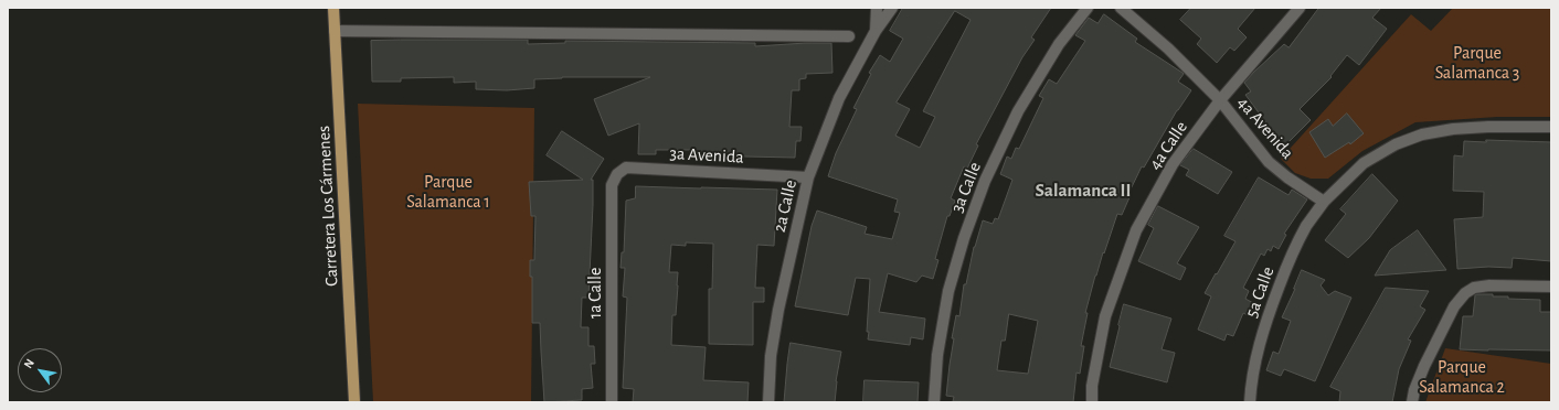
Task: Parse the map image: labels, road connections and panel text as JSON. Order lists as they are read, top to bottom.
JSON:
{
  "streets": {
    "main road": ["Carretera Los Cármenes"],
    "street": [
      "4a Avenida",
      "4a Calle",
      "3a Avenida",
      "3a Calle",
      "2a Calle",
      "5a Calle",
      "1a Calle"
    ]
  },
  "crossings": [
    ["4a Avenida", "4a Calle"],
    ["4a Avenida", "5a Calle"],
    ["3a Avenida", "2a Calle"],
    ["3a Avenida", "1a Calle"]
  ],
  "districts": ["Salamanca II"],
  "parks": ["Parque Salamanca 3", "Parque Salamanca 1", "Parque Salamanca 2"],
  "north": "top left"
}
